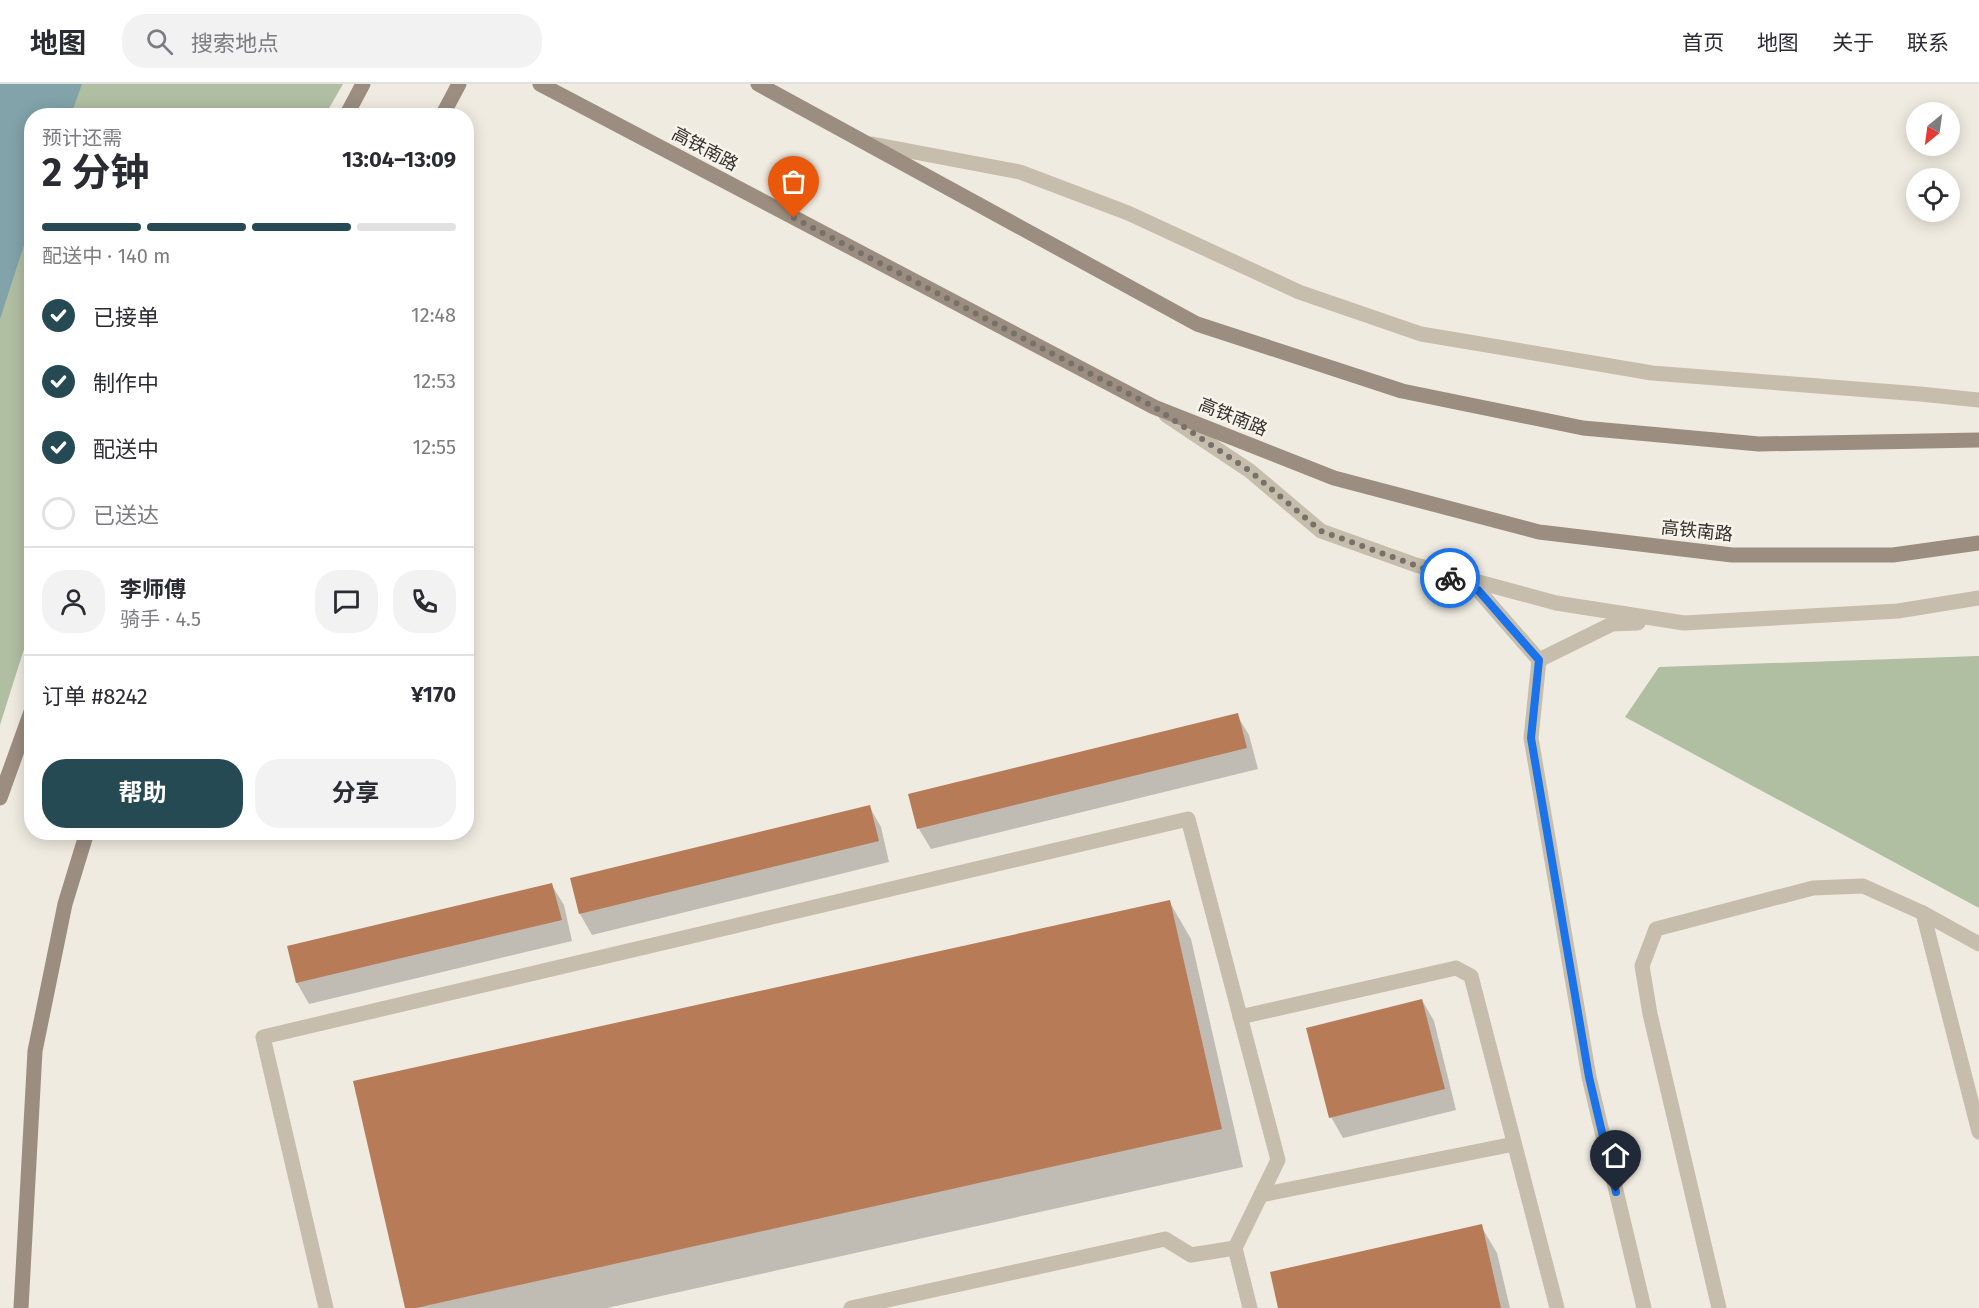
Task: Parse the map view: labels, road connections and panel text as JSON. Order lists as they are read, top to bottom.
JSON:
{
  "streets": {
    "main road": ["高铁南路"]
  },
  "north": "bottom left",
  "page": {
    "header": "地图",
    "search": "搜索地点",
    "nav": [
      "首页",
      "地图",
      "关于",
      "联系"
    ],
    "heading": ["2 分钟", "预计还需", "13:04–13:09"],
    "panel": [
      "李师傅",
      "骑手 · 4.5",
      "订单 #8242",
      "¥170"
    ],
    "bar": "配送中 · 140 m",
    "list": [
      ["已接单", "12:48"],
      ["制作中", "12:53"],
      ["配送中", "12:55"],
      "已送达"
    ],
    "buttons": ["帮助", "分享"]
  }
}
